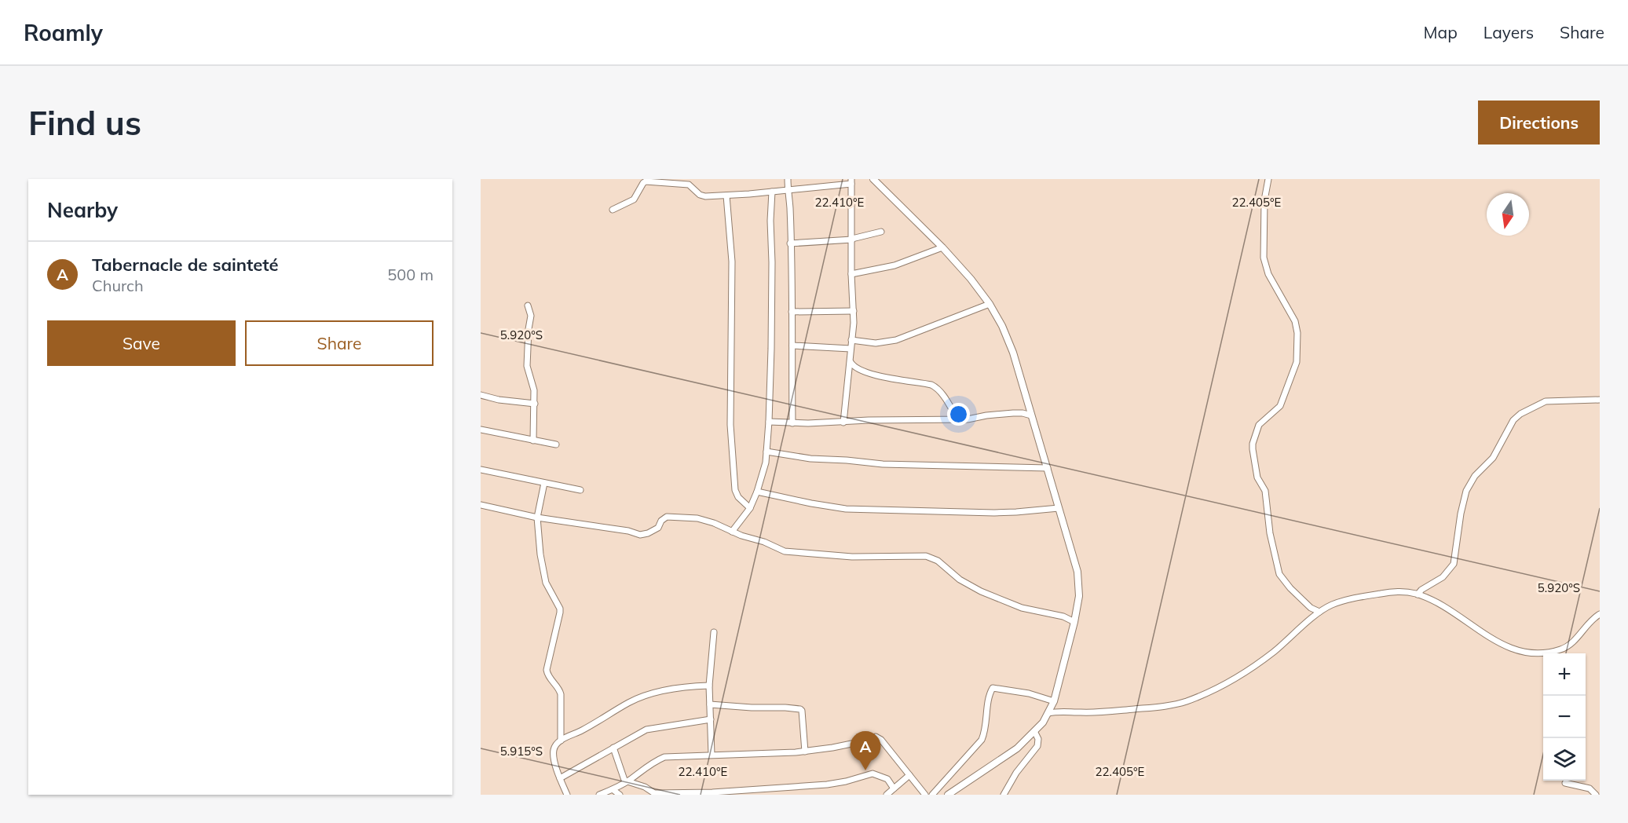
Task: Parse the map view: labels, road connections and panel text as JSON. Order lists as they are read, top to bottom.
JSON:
{
  "north": "bottom",
  "page": {
    "header": "Roamly",
    "nav": ["Map", "Layers", "Share"],
    "buttons": [
      "Directions",
      ["Save", "Share"]
    ],
    "title": "Find us",
    "heading": "Nearby",
    "list": [
      {
        "mark": "A",
        "name": "Tabernacle de sainteté",
        "note": "Church",
        "value": "500 m"
      }
    ],
    "map_buttons": ["+", "−"],
    "pins": "A"
  },
  "coordinates": [
    "22.405°E",
    "22.410°E",
    "5.920°S",
    "5.915°S"
  ]
}
